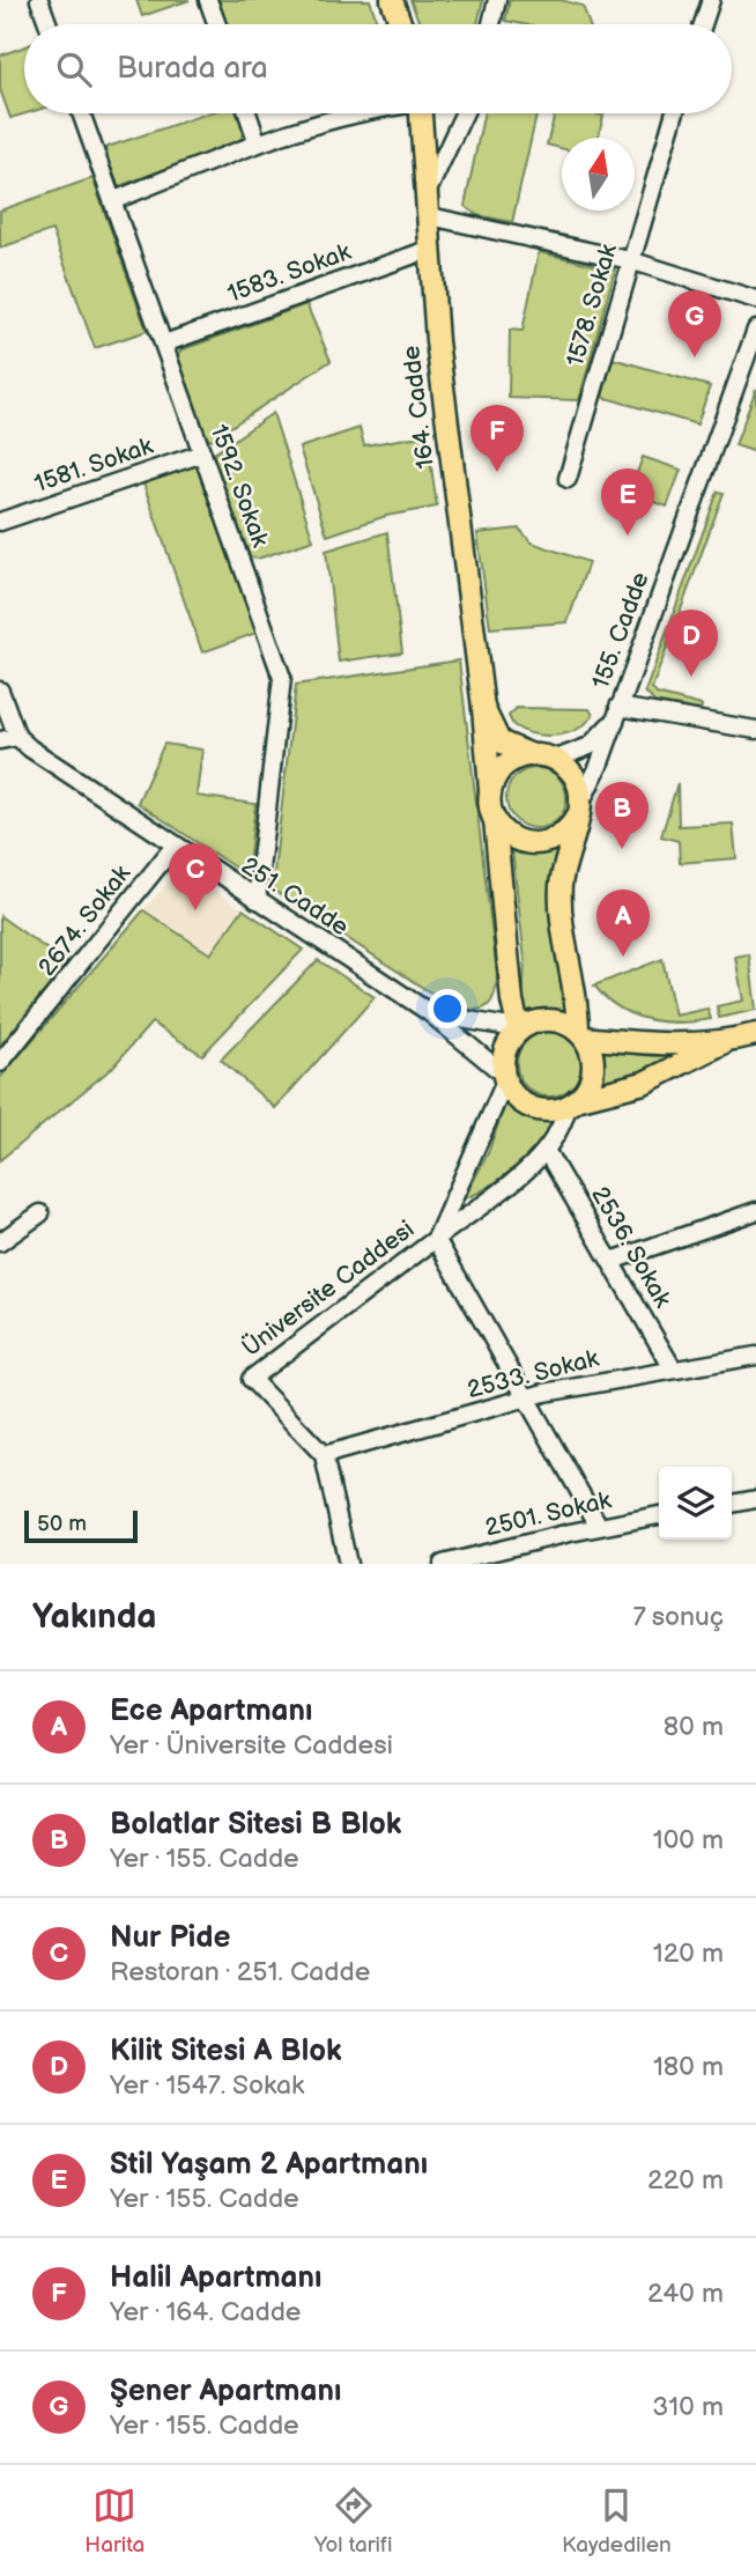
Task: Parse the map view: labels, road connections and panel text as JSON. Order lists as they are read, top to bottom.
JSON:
{
  "streets": {
    "main road": ["164. Cadde"],
    "street": [
      "1583. Sokak",
      "1578. Sokak",
      "1581. Sokak",
      "1592. Sokak",
      "155. Cadde",
      "251. Cadde",
      "2674. Sokak",
      "2536. Sokak",
      "Üniversite Caddesi",
      "2533. Sokak",
      "2501. Sokak"
    ]
  },
  "crossings": [
    ["1583. Sokak", "164. Cadde"],
    ["1583. Sokak", "1592. Sokak"],
    ["164. Cadde", "155. Cadde"],
    ["1581. Sokak", "1592. Sokak"],
    ["1592. Sokak", "251. Cadde"],
    ["251. Cadde", "2674. Sokak"],
    ["251. Cadde", "Üniversite Caddesi"],
    ["2536. Sokak", "Üniversite Caddesi"],
    ["2536. Sokak", "2533. Sokak"],
    ["Üniversite Caddesi", "2533. Sokak"]
  ],
  "scale_bar": "50 m",
  "north": "top",
  "page": {
    "search": "Burada ara",
    "pins": [
      "G",
      "F",
      "E",
      "D",
      "B",
      "C",
      "A"
    ],
    "scale": "50 m",
    "heading": ["Yakında", "7 sonuç"],
    "list": [
      {
        "mark": "A",
        "name": "Ece Apartmanı",
        "note": "Yer · Üniversite Caddesi",
        "value": "80 m"
      },
      {
        "mark": "B",
        "name": "Bolatlar Sitesi B Blok",
        "note": "Yer · 155. Cadde",
        "value": "100 m"
      },
      {
        "mark": "C",
        "name": "Nur Pide",
        "note": "Restoran · 251. Cadde",
        "value": "120 m"
      },
      {
        "mark": "D",
        "name": "Kilit Sitesi A Blok",
        "note": "Yer · 1547. Sokak",
        "value": "180 m"
      },
      {
        "mark": "E",
        "name": "Stil Yaşam 2 Apartmanı",
        "note": "Yer · 155. Cadde",
        "value": "220 m"
      },
      {
        "mark": "F",
        "name": "Halil Apartmanı",
        "note": "Yer · 164. Cadde",
        "value": "240 m"
      },
      {
        "mark": "G",
        "name": "Şener Apartmanı",
        "note": "Yer · 155. Cadde",
        "value": "310 m"
      }
    ],
    "nav": ["Harita", "Yol tarifi", "Kaydedilen"]
  }
}
